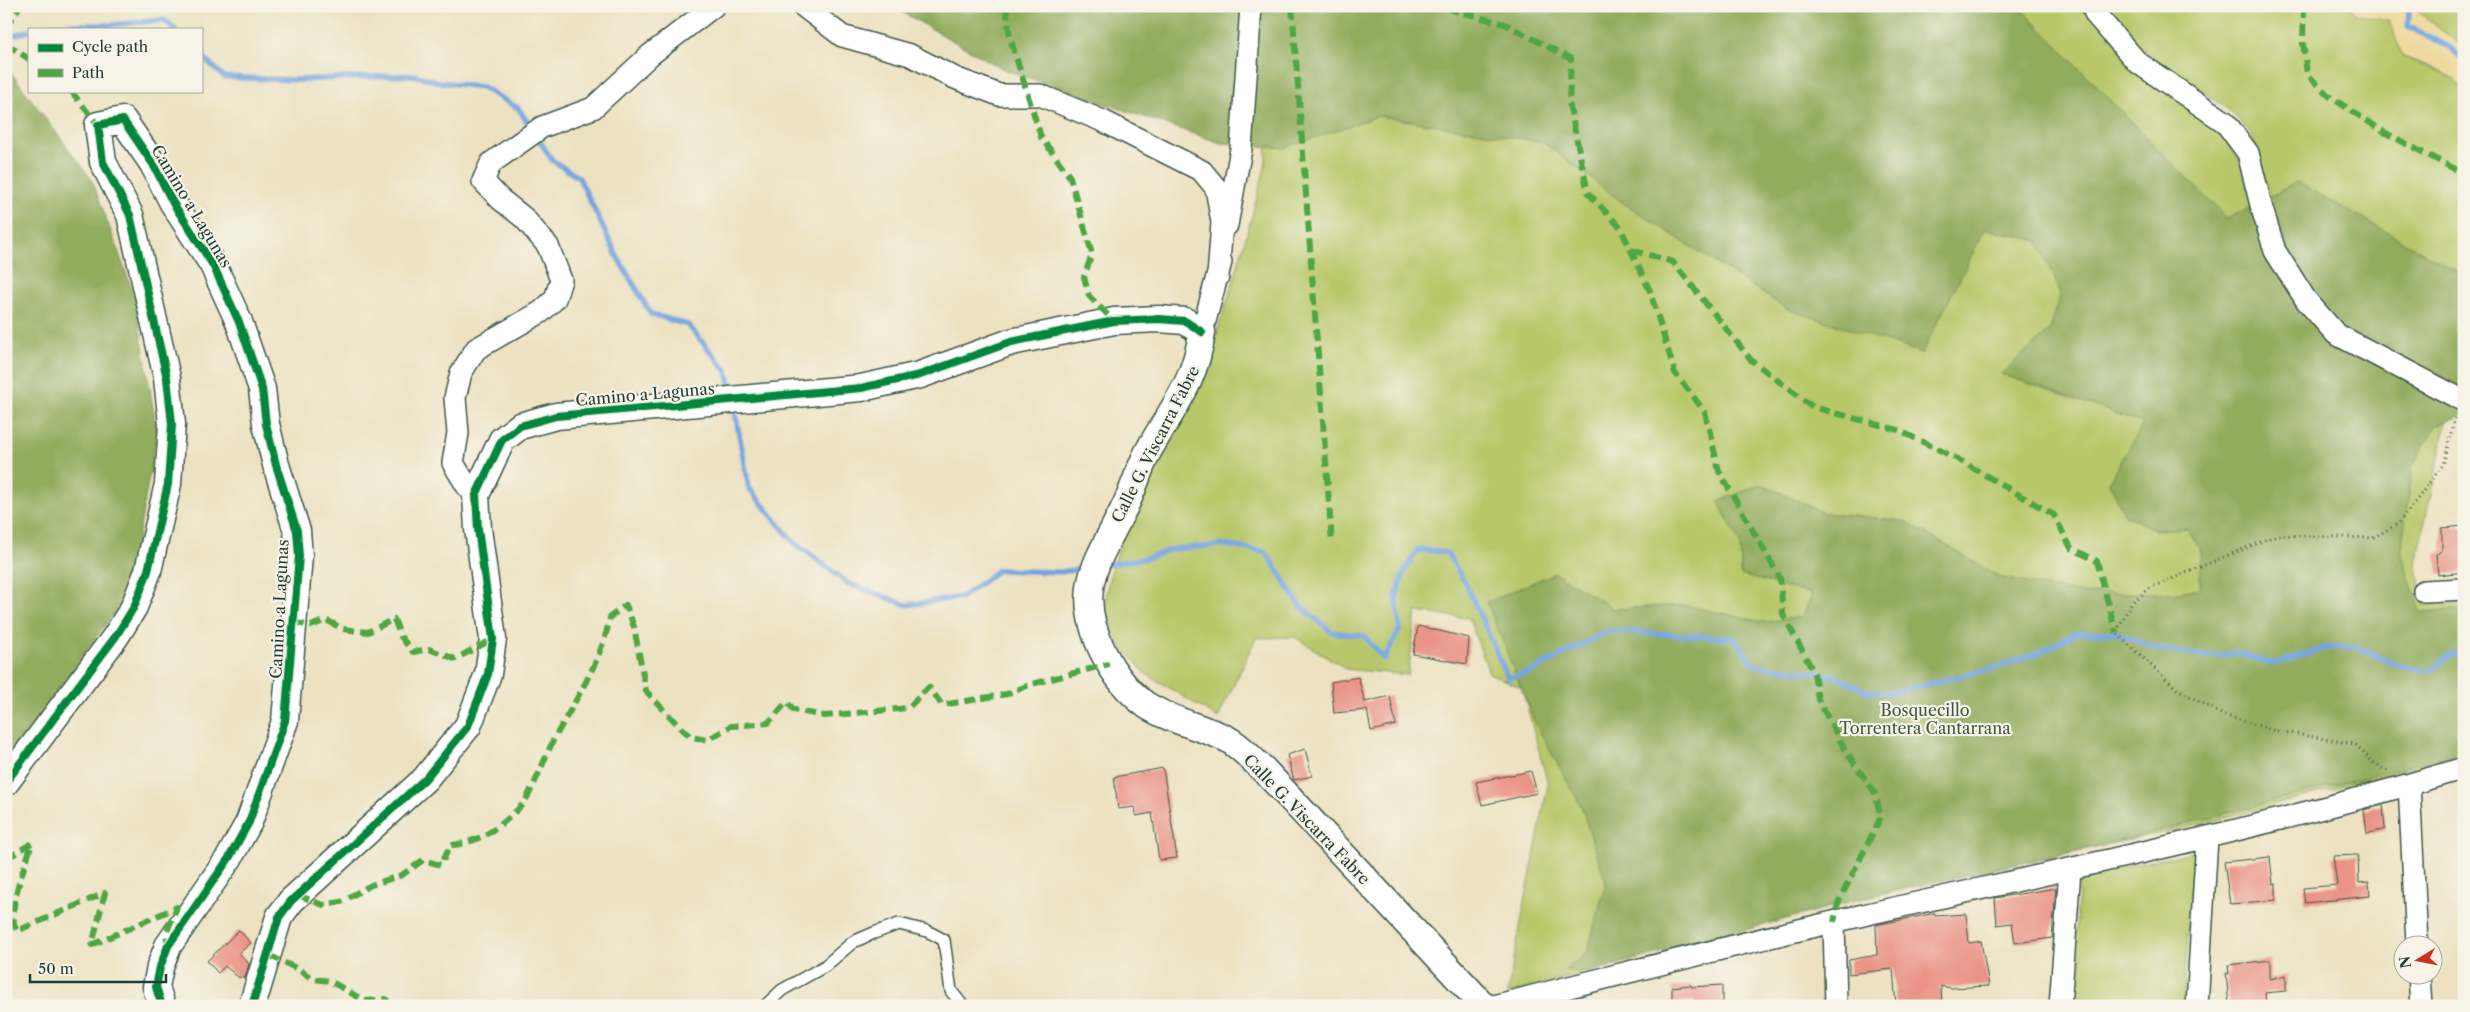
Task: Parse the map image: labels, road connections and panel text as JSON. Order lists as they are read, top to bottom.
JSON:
{
  "streets": {
    "street": ["Camino a Lagunas", "Calle G. Viscarra Fabre"]
  },
  "crossings": [
    ["Camino a Lagunas", "Calle G. Viscarra Fabre"]
  ],
  "parks": ["Bosquecillo Torrentera Cantarrana"],
  "legend": ["Cycle path", "Path"],
  "scale_bar": "50 m",
  "north": "left"
}
